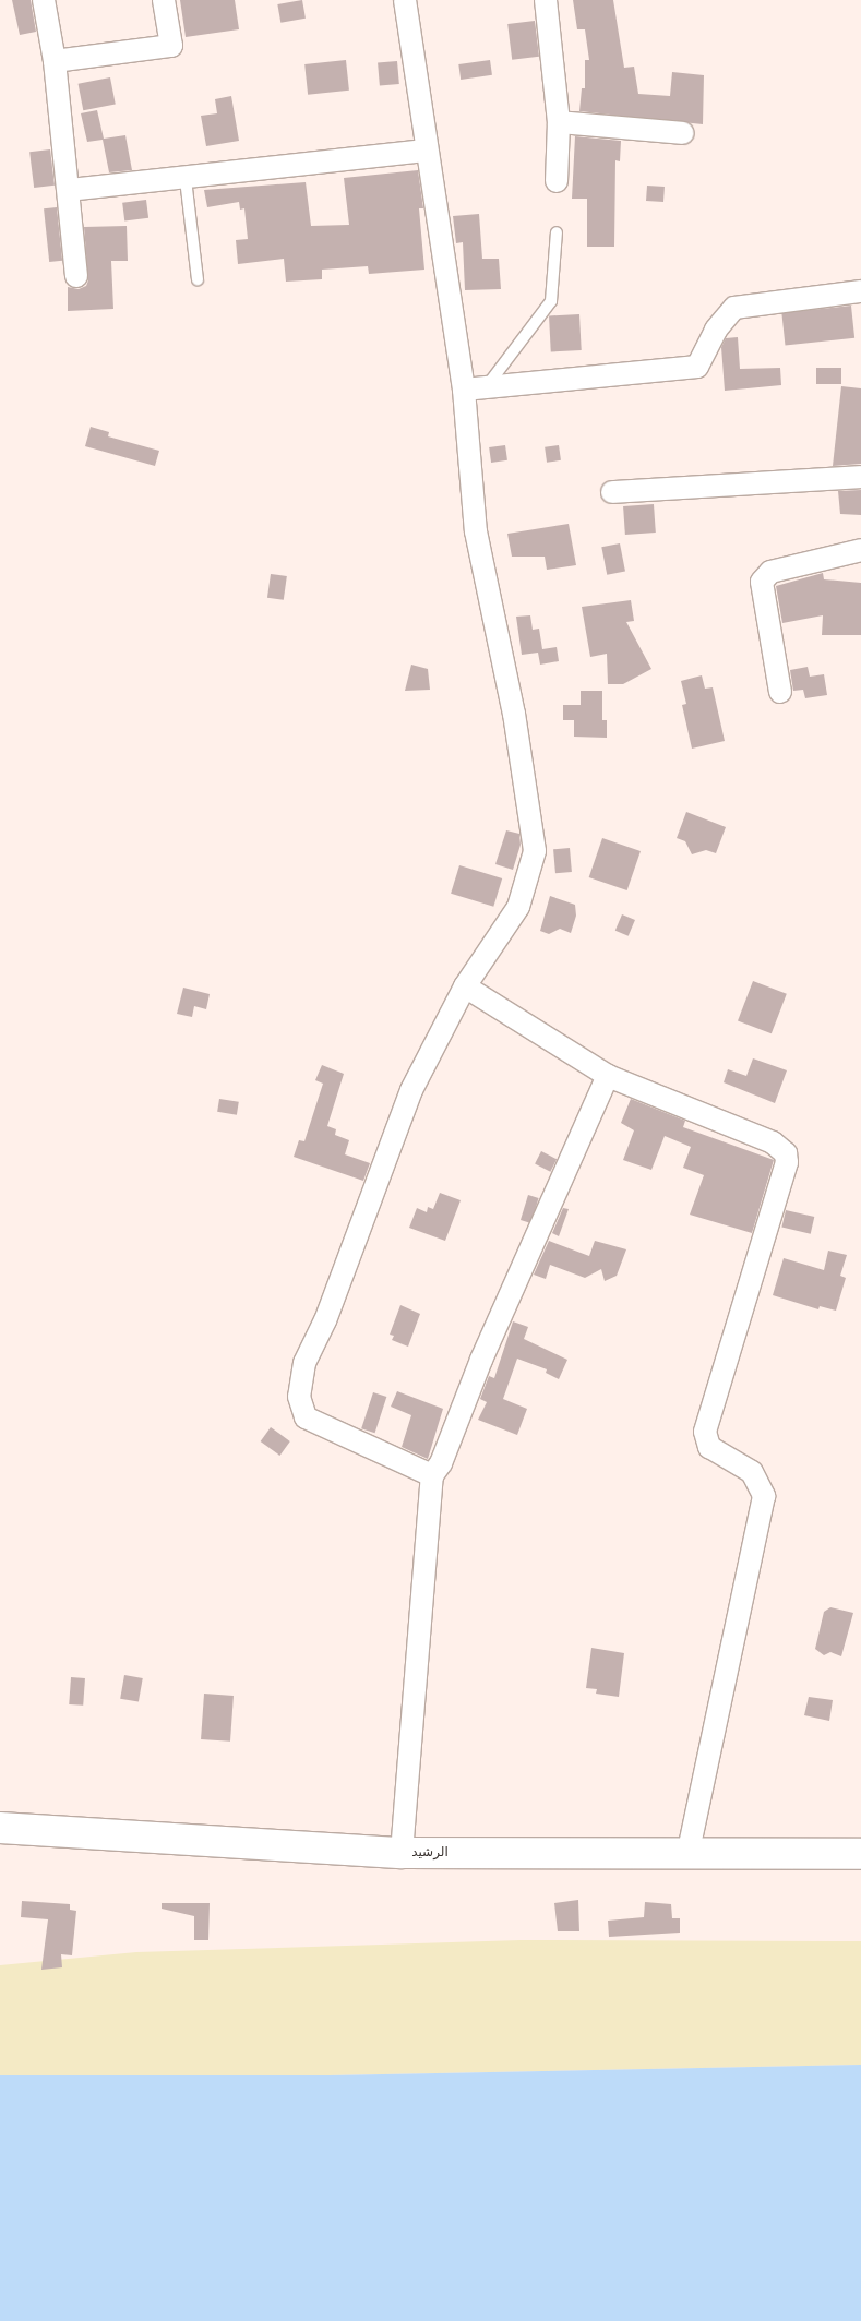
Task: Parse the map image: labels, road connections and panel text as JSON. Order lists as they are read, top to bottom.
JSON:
{
  "streets": {
    "main road": ["الرشيد"]
  }
}
